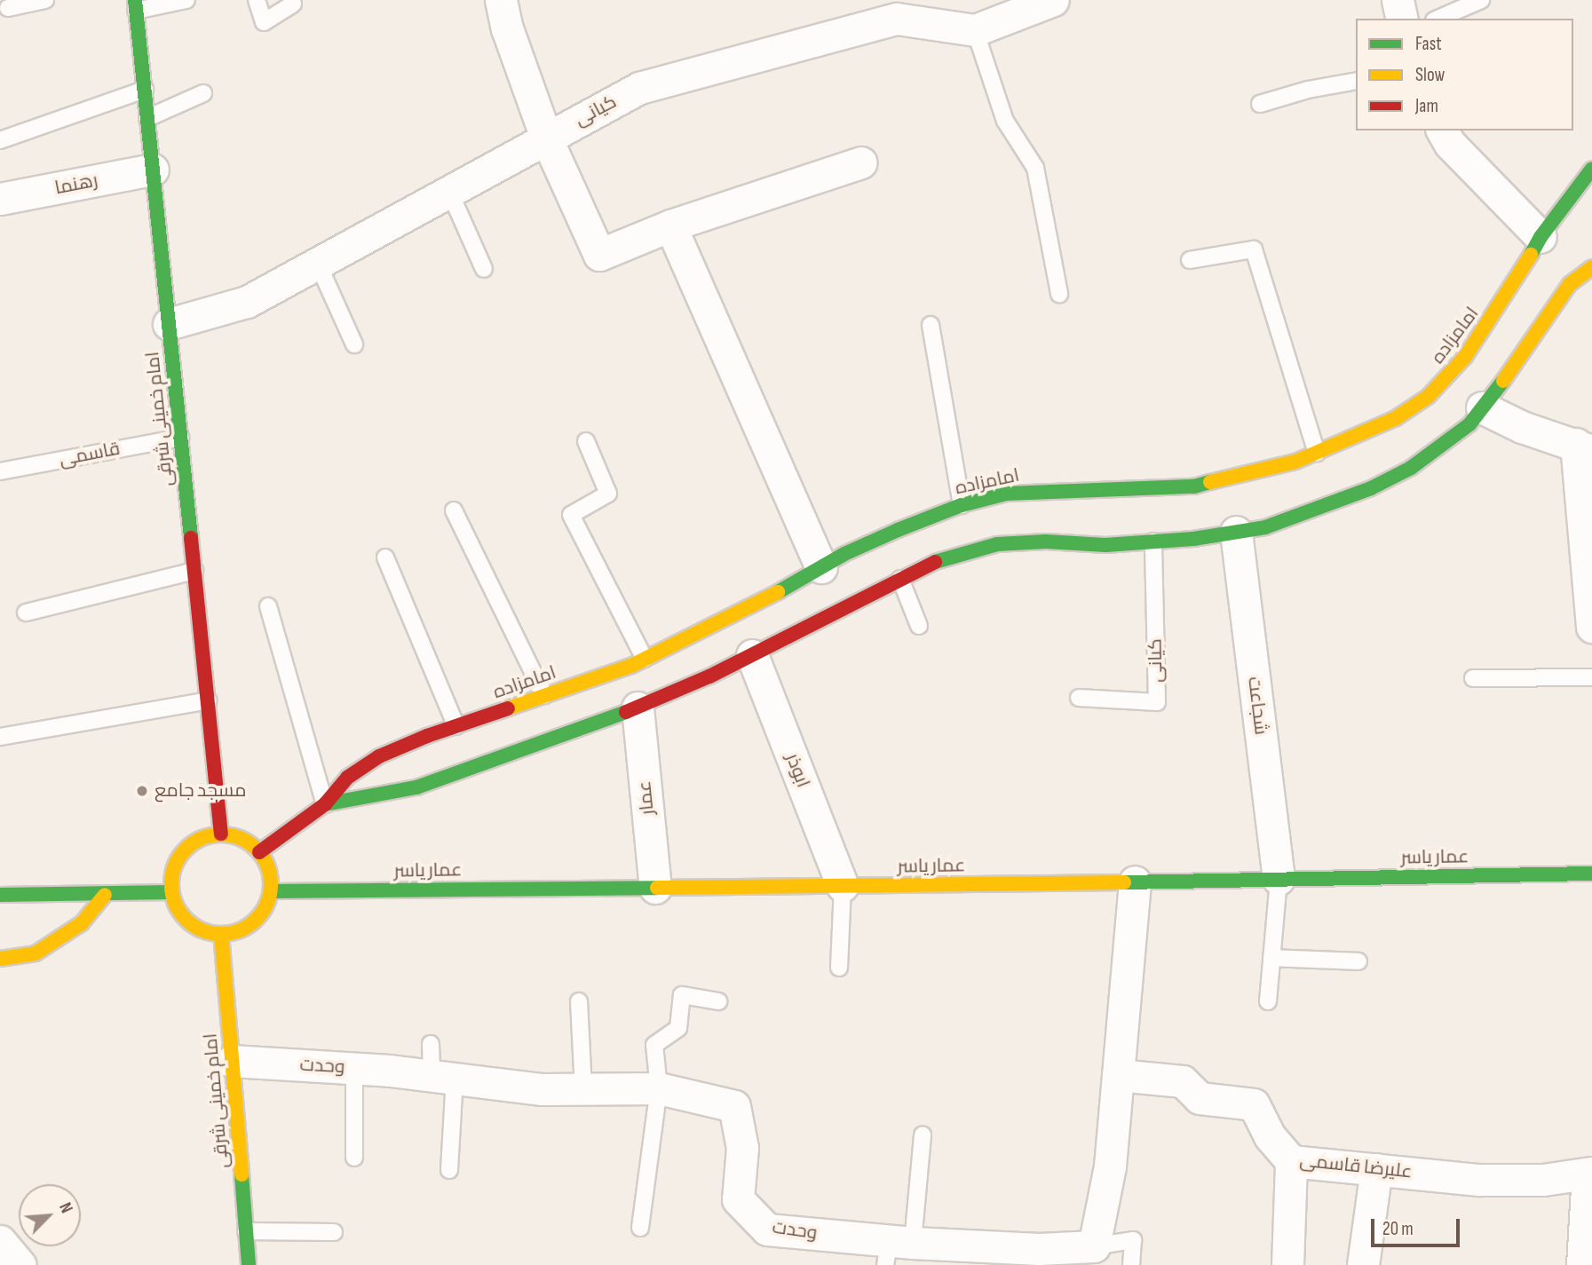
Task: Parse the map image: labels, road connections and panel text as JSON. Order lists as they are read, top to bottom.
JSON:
{
  "streets": {
    "street": [
      "کیانی",
      "رهنما",
      "امامزاده",
      "امام خمینی شرقی",
      "شجاعت",
      "ابوذر",
      "عمار",
      "عمار یاسر",
      "وحدت",
      "علیرضا قاسمی"
    ],
    "lane": ["قاسمی"]
  },
  "crossings": [
    ["کیانی", "امامزاده"],
    ["کیانی", "امام خمینی شرقی"],
    ["رهنما", "امام خمینی شرقی"],
    ["امامزاده", "امام خمینی شرقی"],
    ["امامزاده", "شجاعت"],
    ["امامزاده", "ابوذر"],
    ["امامزاده", "عمار"],
    ["امامزاده", "عمار یاسر"],
    ["امام خمینی شرقی", "قاسمی"],
    ["امام خمینی شرقی", "عمار یاسر"],
    ["امام خمینی شرقی", "وحدت"],
    ["شجاعت", "عمار یاسر"],
    ["ابوذر", "عمار یاسر"],
    ["عمار", "عمار یاسر"]
  ],
  "places": ["مسجد جامع"],
  "legend": ["Fast", "Slow", "Jam"],
  "scale_bar": "20 m",
  "north": "top right"
}
